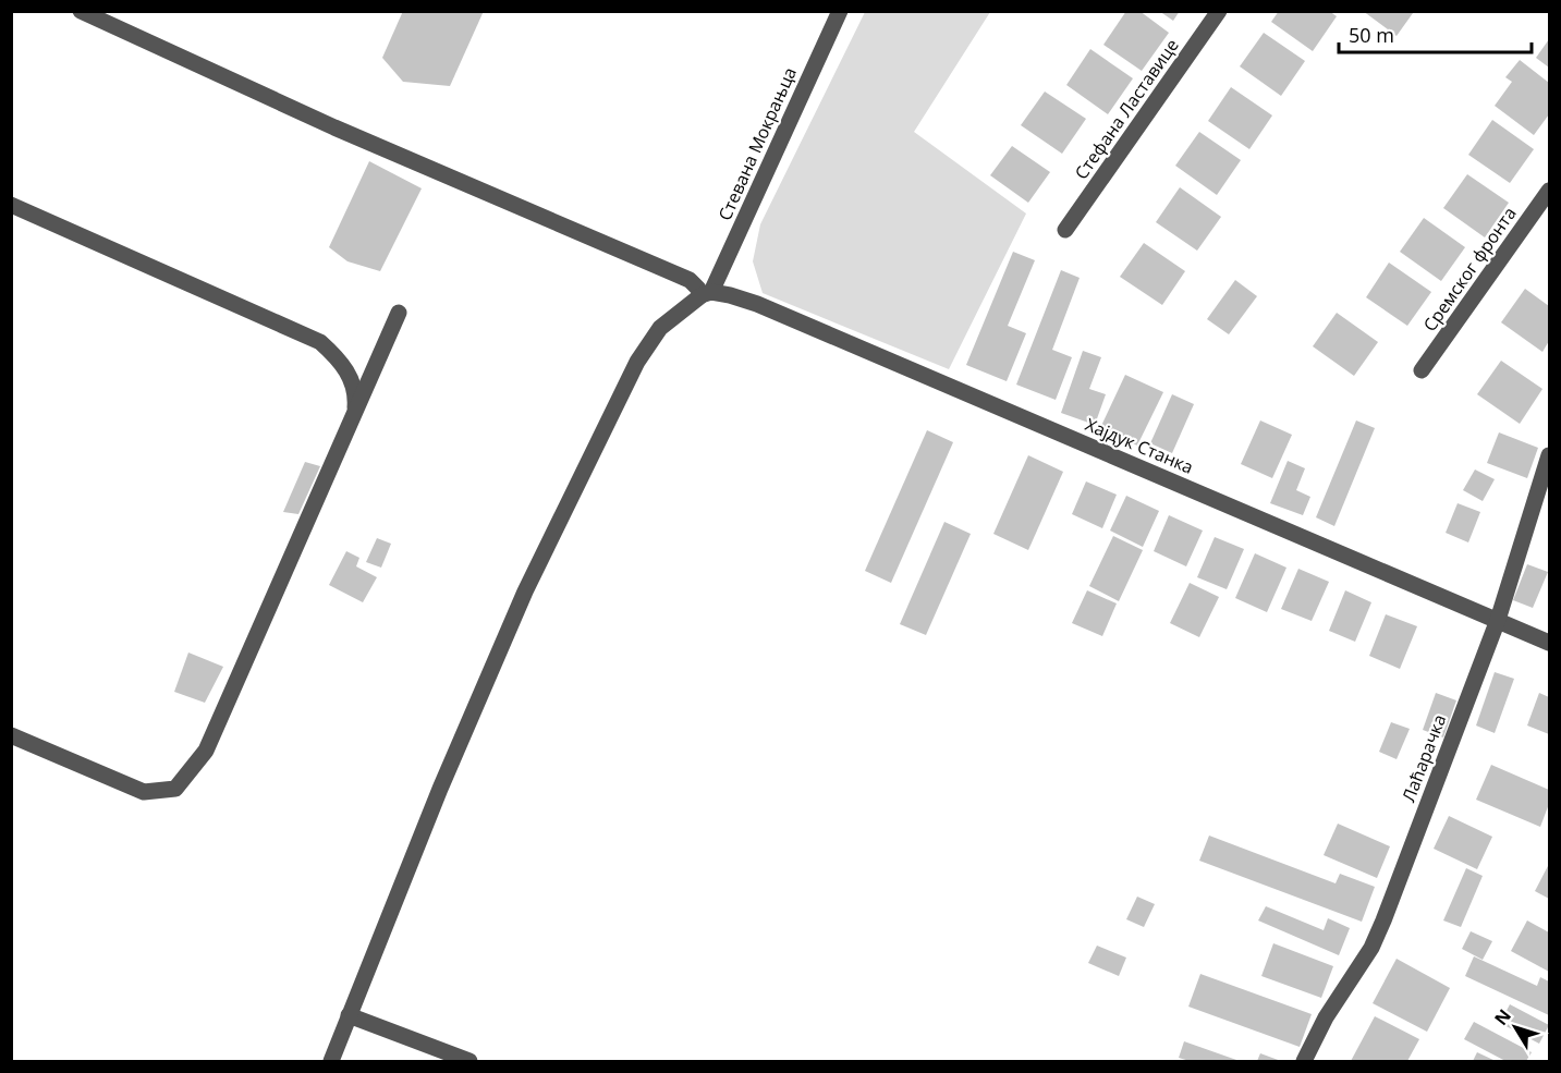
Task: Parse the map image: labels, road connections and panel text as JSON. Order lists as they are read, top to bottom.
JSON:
{
  "streets": {
    "street": [
      "Стефана Ластавице",
      "Стевана Мокрањца",
      "Сремског фронта",
      "Хајдук Станка",
      "Лаћарачка"
    ]
  },
  "crossings": [
    ["Стевана Мокрањца", "Хајдук Станка"],
    ["Хајдук Станка", "Лаћарачка"]
  ],
  "scale_bar": "50 m",
  "north": "top left"
}
